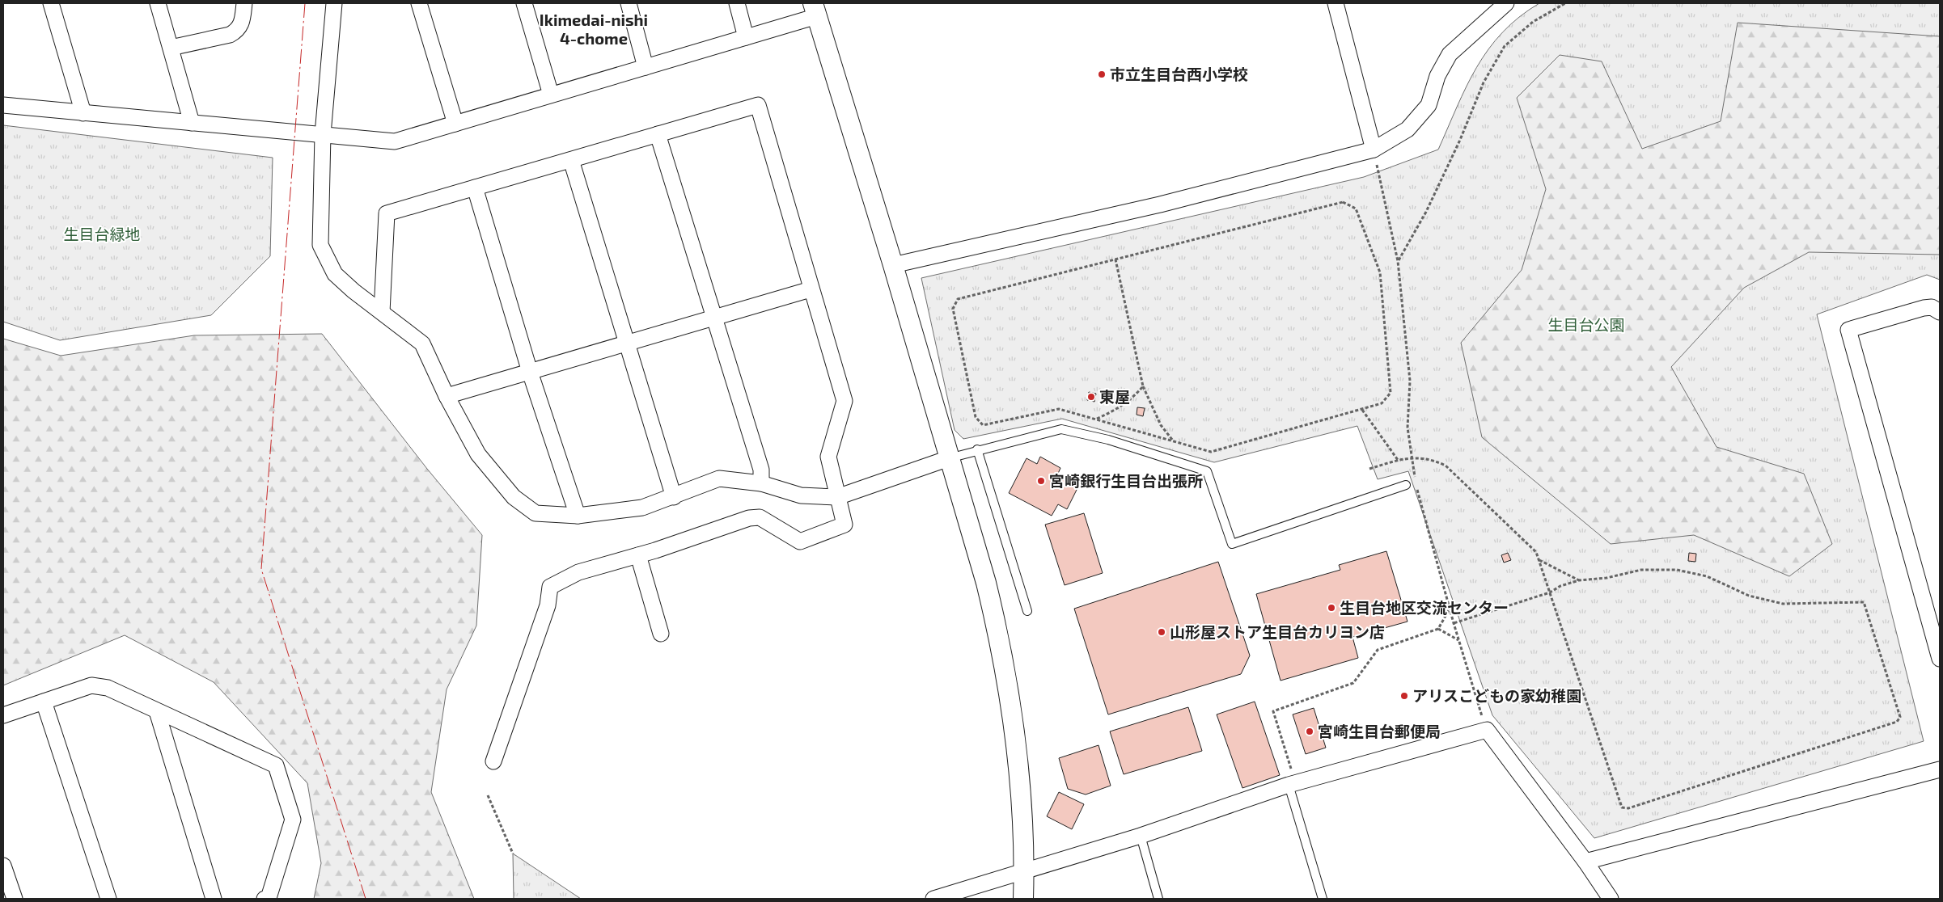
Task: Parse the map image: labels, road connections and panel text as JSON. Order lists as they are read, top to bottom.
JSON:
{
  "districts": ["Ikimedai-nishi 4-chome"],
  "parks": ["生目台緑地", "生目台公園"],
  "places": [
    "市立生目台西小学校",
    "東屋",
    "宮崎銀行生目台出張所",
    "生目台地区交流センター",
    "山形屋ストア生目台カリヨン店",
    "アリスこどもの家幼稚園",
    "宮崎生目台郵便局"
  ]
}
